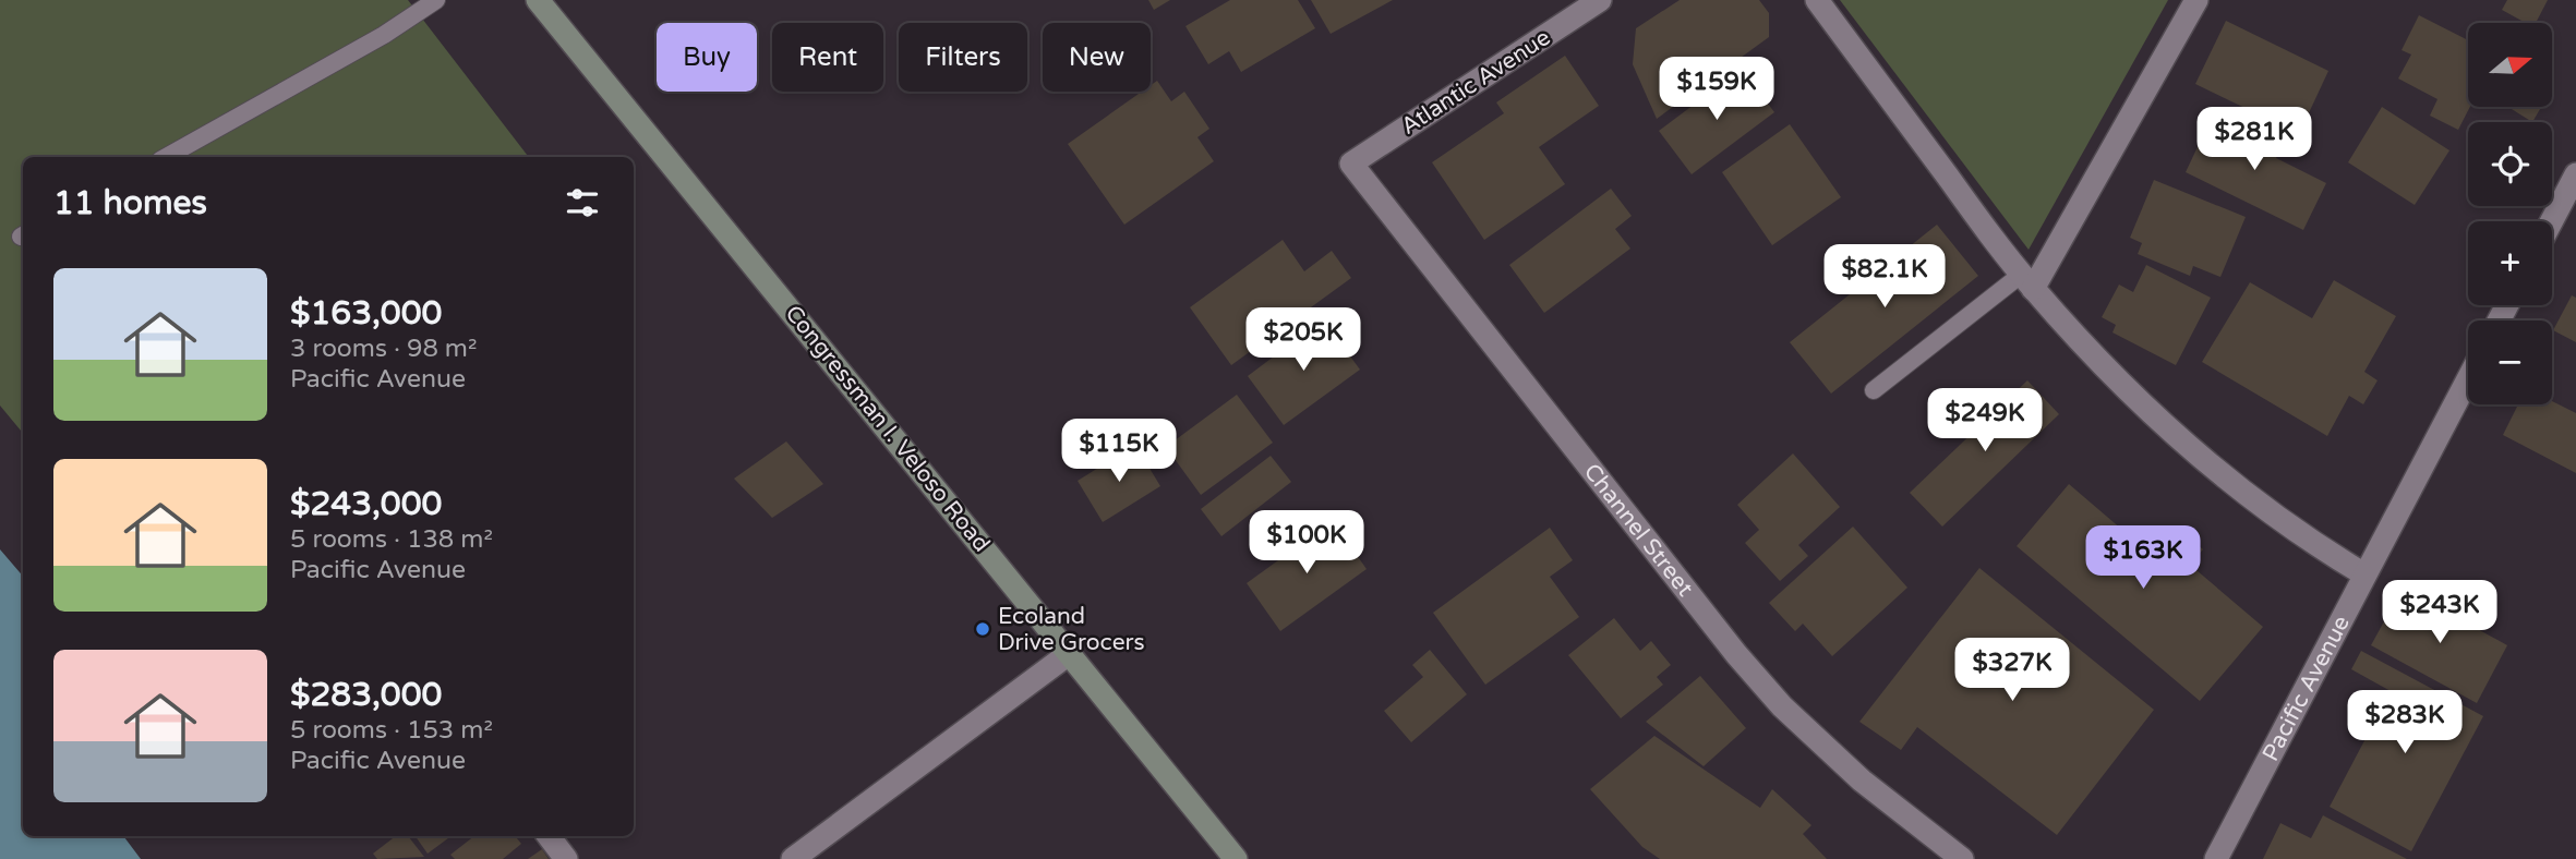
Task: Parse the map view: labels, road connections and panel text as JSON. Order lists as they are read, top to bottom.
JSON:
{
  "streets": {
    "main road": ["Congressman I. Veloso Road"],
    "street": ["Atlantic Avenue", "Channel Street", "Pacific Avenue"]
  },
  "crossings": [
    ["Atlantic Avenue", "Channel Street"]
  ],
  "places": ["Ecoland Drive Grocers"],
  "north": "right",
  "page": {
    "map_buttons": ["+", "−"],
    "chip": [
      "Buy",
      "Rent",
      "Filters",
      "New"
    ],
    "price": [
      "$159K",
      "$281K",
      "$82.1K",
      "$205K",
      "$249K",
      "$115K",
      "$100K",
      "$163K",
      "$243K",
      "$327K",
      "$283K"
    ],
    "heading": "11 homes",
    "list": [
      {
        "name": "$163,000",
        "note": "3 rooms · 98 m² · Pacific Avenue"
      },
      {
        "name": "$243,000",
        "note": "5 rooms · 138 m² · Pacific Avenue"
      },
      {
        "name": "$283,000",
        "note": "5 rooms · 153 m² · Pacific Avenue"
      }
    ]
  }
}
